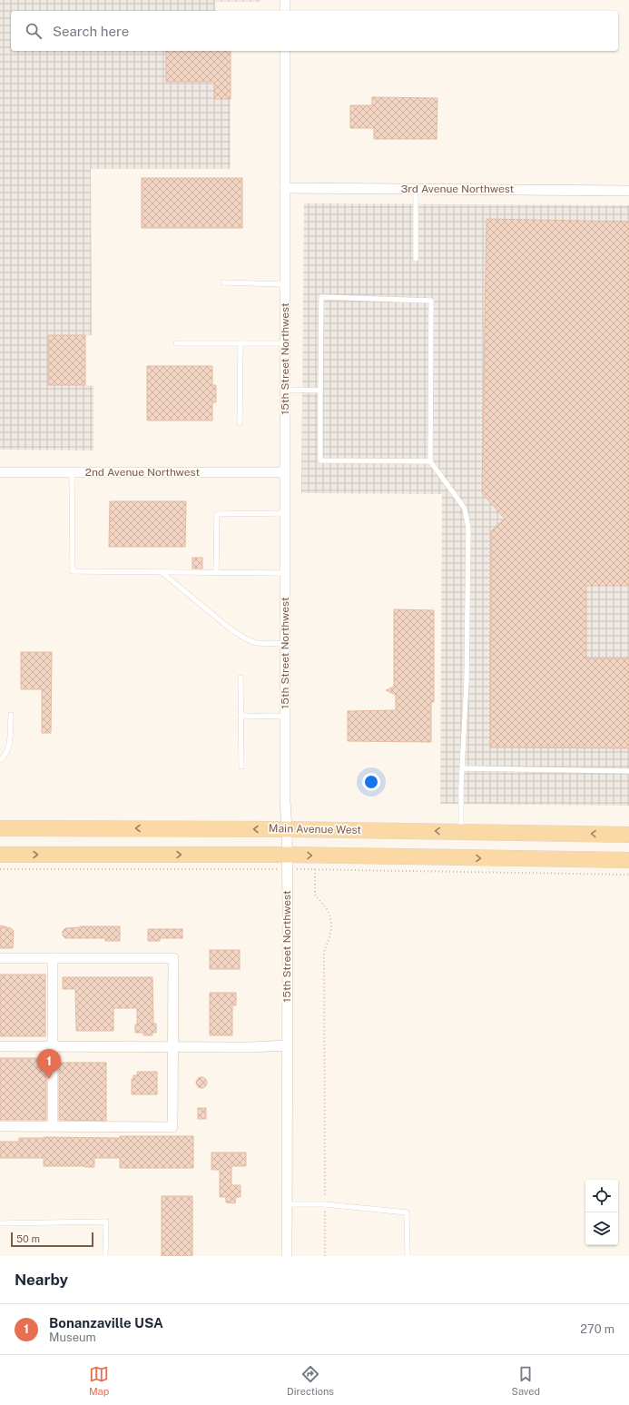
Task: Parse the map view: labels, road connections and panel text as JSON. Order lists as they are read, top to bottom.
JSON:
{
  "streets": {
    "main road": ["Main Avenue West"],
    "street": ["3rd Avenue Northwest", "15th Street Northwest", "2nd Avenue Northwest"]
  },
  "crossings": [
    ["3rd Avenue Northwest", "15th Street Northwest"],
    ["15th Street Northwest", "2nd Avenue Northwest"],
    ["15th Street Northwest", "Main Avenue West"]
  ],
  "scale_bar": "50 m",
  "page": {
    "search": "Search here",
    "pins": "1",
    "scale": "50 m",
    "heading": "Nearby",
    "list": [
      {
        "mark": "1",
        "name": "Bonanzaville USA",
        "note": "Museum",
        "value": "270 m"
      }
    ],
    "nav": ["Map", "Directions", "Saved"]
  }
}
